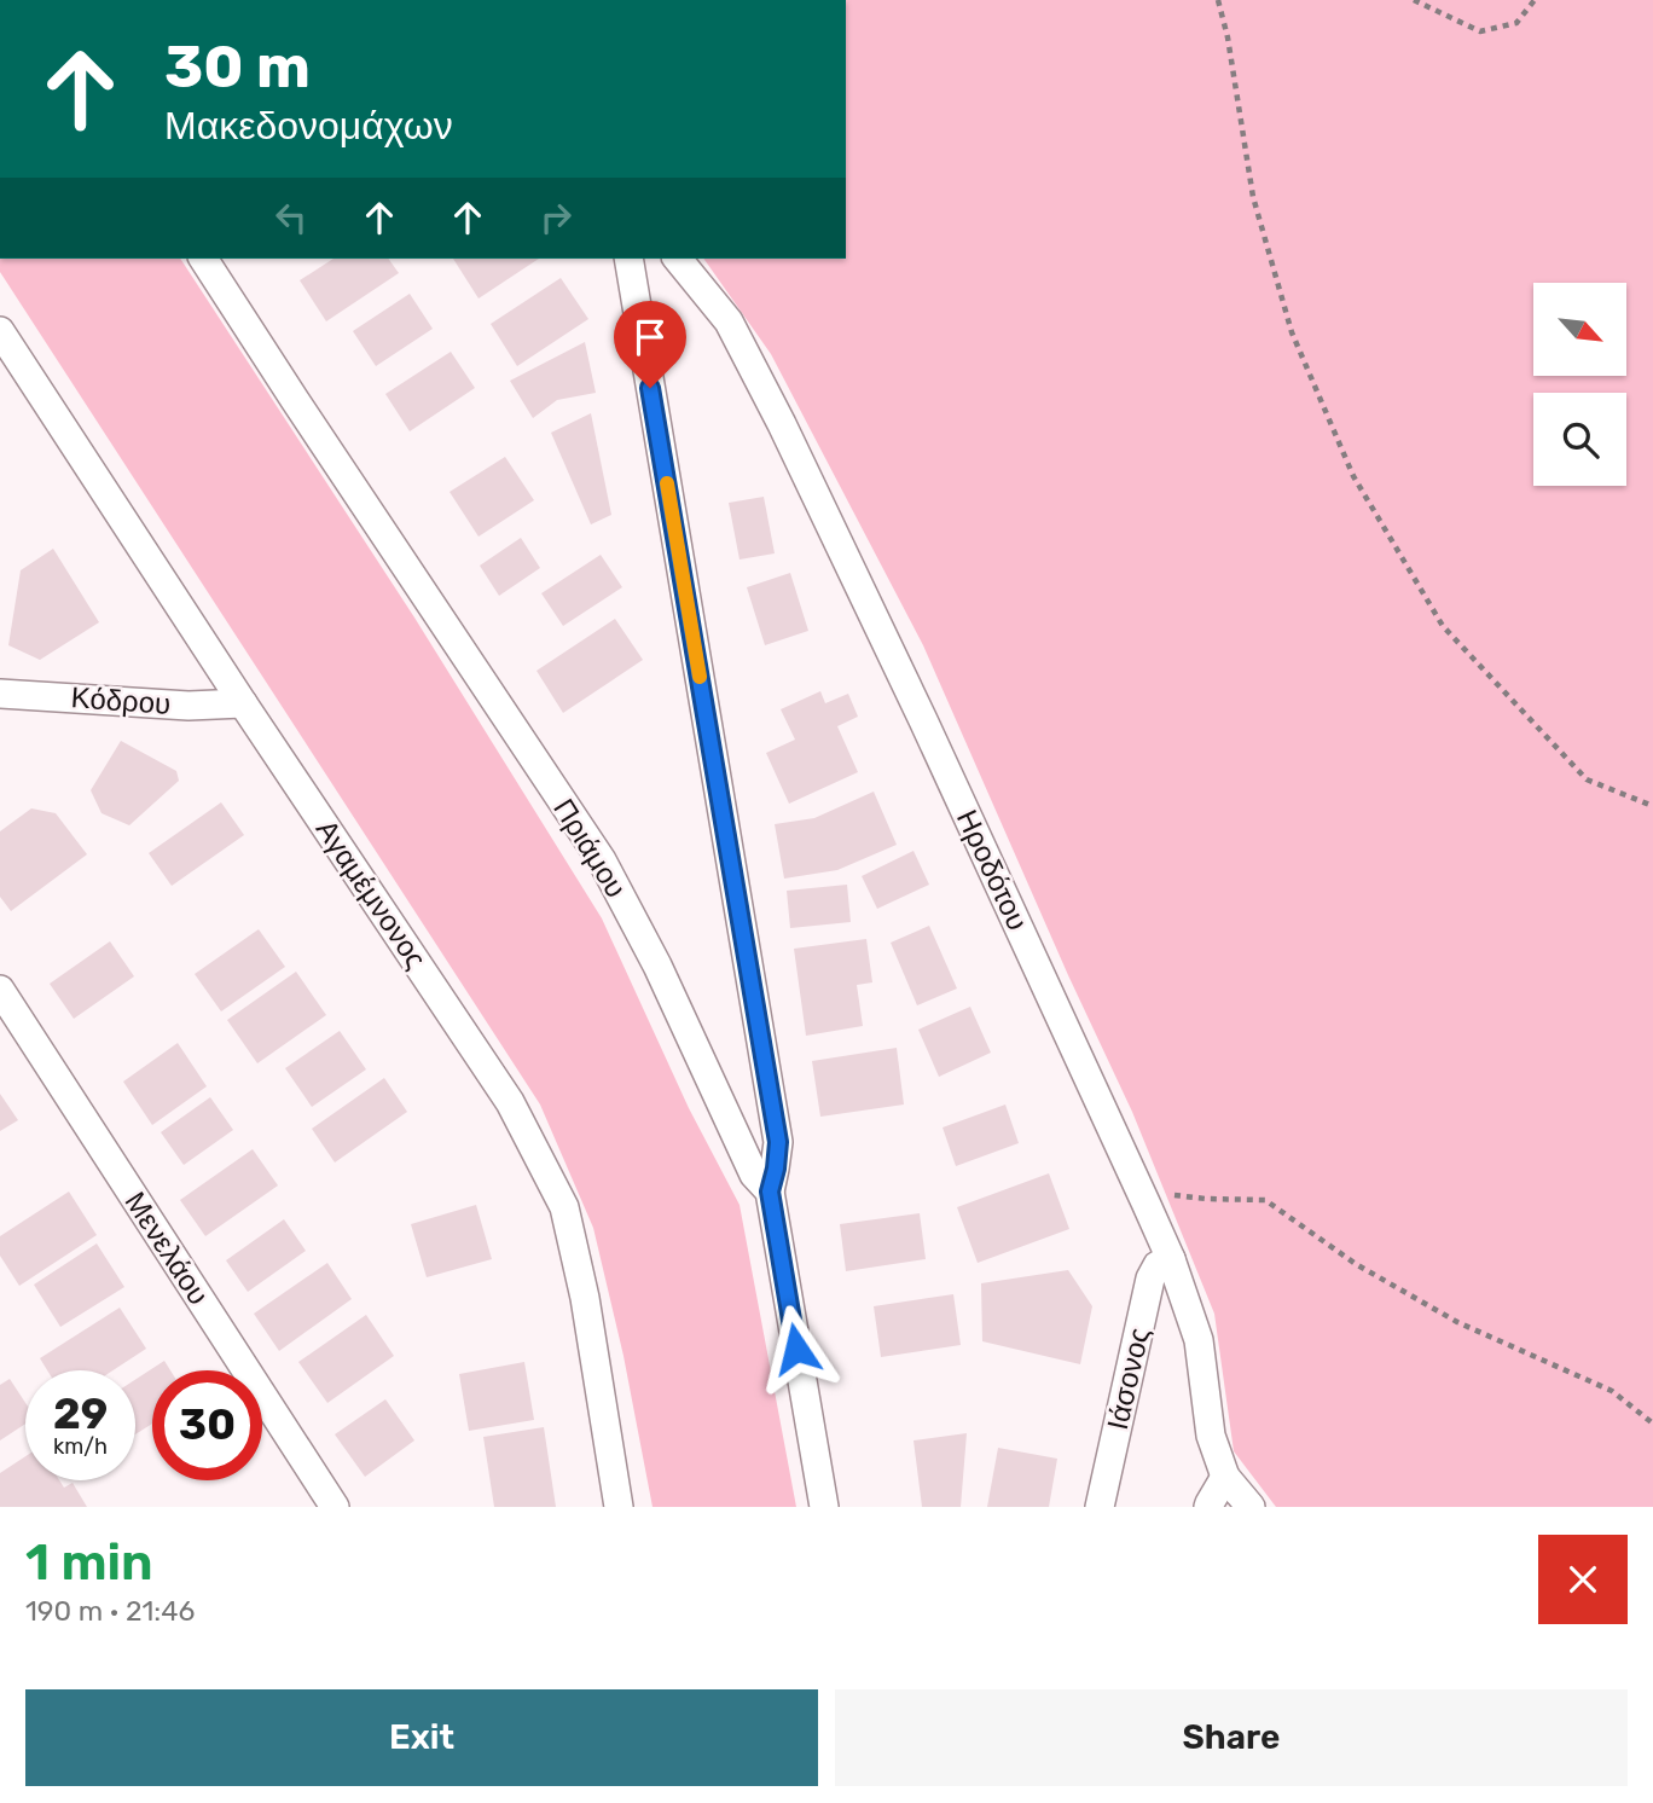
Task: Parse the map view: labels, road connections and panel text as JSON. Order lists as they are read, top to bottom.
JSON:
{
  "streets": {
    "street": [
      "Κόδρου",
      "Πριάμου",
      "Ηροδότου",
      "Αγαμέμνονος",
      "Μενελάου",
      "Ιάσονος"
    ]
  },
  "crossings": [
    ["Κόδρου", "Αγαμέμνονος"],
    ["Ηροδότου", "Ιάσονος"]
  ],
  "north": "bottom right",
  "page": {
    "turn": ["30 m", "Μακεδονομάχων"],
    "speed": "29 km/h",
    "limit": "30",
    "heading": ["1 min", "190 m · 21:46"],
    "buttons": ["Exit", "Share"]
  }
}
